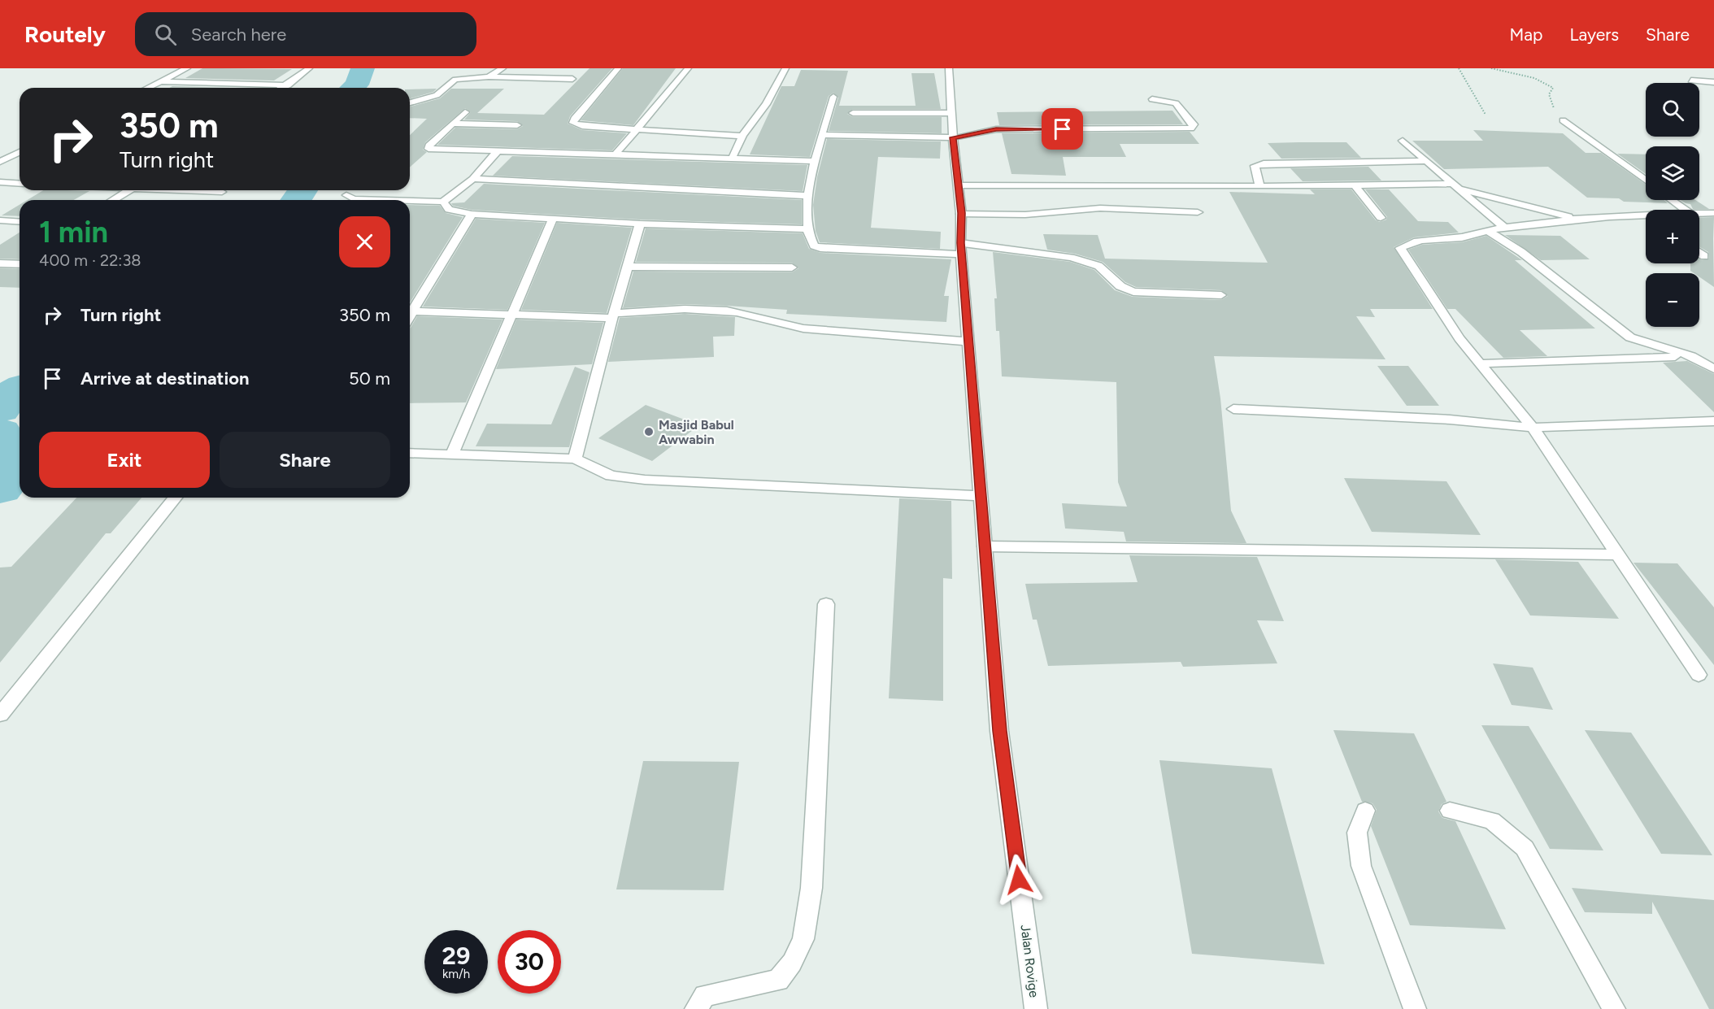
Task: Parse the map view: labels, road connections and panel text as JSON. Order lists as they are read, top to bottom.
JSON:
{
  "streets": {
    "street": ["Jalan Rovige"]
  },
  "places": ["Masjid Babul Awwabin"],
  "page": {
    "header": "Routely",
    "search": "Search here",
    "nav": ["Map", "Layers", "Share"],
    "map_buttons": ["+", "−"],
    "turn": ["350 m", "Turn right"],
    "heading": ["1 min", "400 m · 22:38"],
    "list": [
      {
        "name": "Turn right",
        "value": "350 m"
      },
      {
        "name": "Arrive at destination",
        "value": "50 m"
      }
    ],
    "buttons": ["Exit", "Share"],
    "speed": "29 km/h",
    "limit": "30"
  }
}
